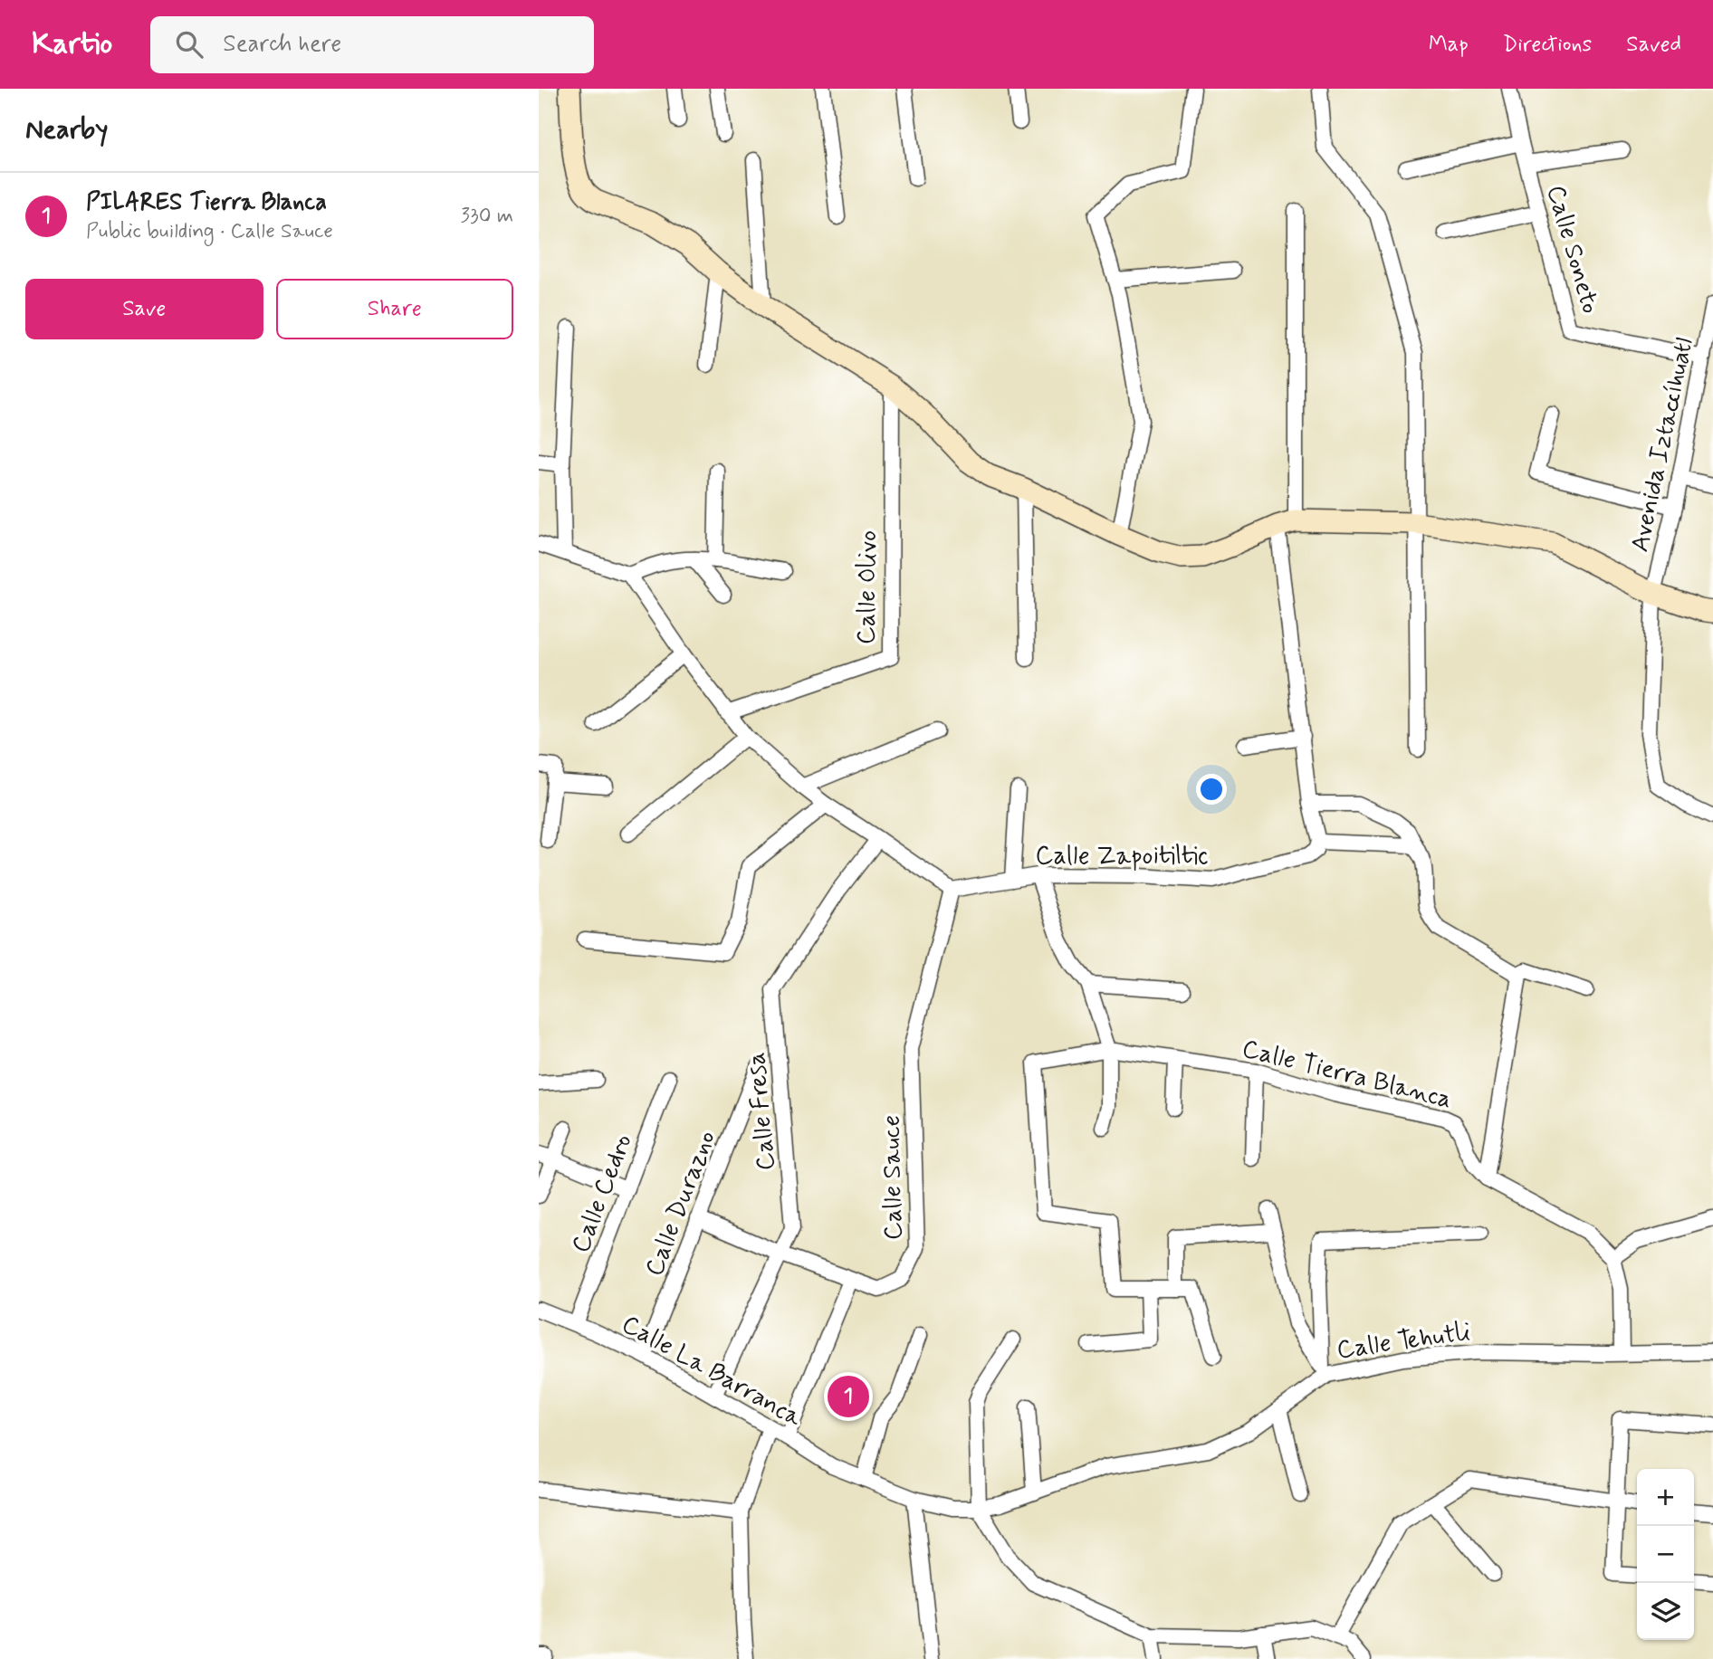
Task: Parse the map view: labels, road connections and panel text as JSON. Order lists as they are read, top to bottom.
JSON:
{
  "streets": {
    "street": [
      "Calle Soneto",
      "Avenida Iztaccíhuatl",
      "Calle Olivo",
      "Calle Zapoitiltic",
      "Calle Tierra Blanca",
      "Calle Fresa",
      "Calle Sauce",
      "Calle Cedro",
      "Calle Durazno",
      "Calle Tehutli",
      "Calle La Barranca"
    ]
  },
  "crossings": [
    ["Calle Soneto", "Avenida Iztaccíhuatl"],
    ["Calle Zapoitiltic", "Calle Sauce"],
    ["Calle Fresa", "Calle Sauce"],
    ["Calle Fresa", "Calle La Barranca"],
    ["Calle Sauce", "Calle Durazno"],
    ["Calle Cedro", "Calle La Barranca"],
    ["Calle Durazno", "Calle La Barranca"],
    ["Calle Tehutli", "Calle La Barranca"]
  ],
  "page": {
    "header": "Kartio",
    "search": "Search here",
    "nav": ["Map", "Directions", "Saved"],
    "heading": "Nearby",
    "list": [
      {
        "mark": "1",
        "name": "PILARES Tierra Blanca",
        "note": "Public building · Calle Sauce",
        "value": "330 m"
      }
    ],
    "buttons": ["Save", "Share"],
    "pins": "1",
    "map_buttons": ["+", "−"]
  }
}
